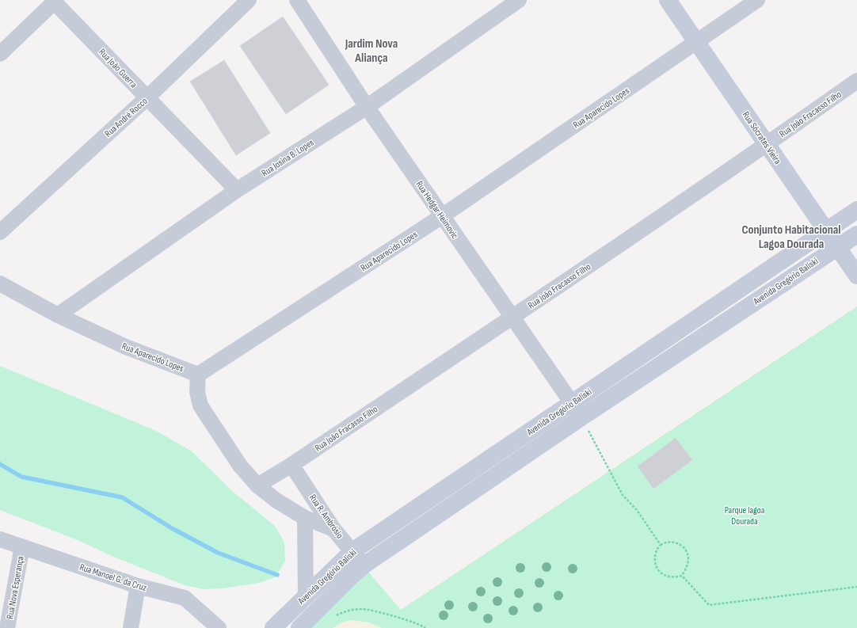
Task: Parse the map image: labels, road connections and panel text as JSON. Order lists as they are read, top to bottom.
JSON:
{
  "streets": {
    "street": [
      "Rua João Guerra",
      "Rua Aparecido Lopes",
      "Rua João Fracasso Filho",
      "Rua André Rocco",
      "Rua Sócrates Vieira",
      "Rua Josina B. Lopes",
      "Rua Hedgar Heimovic",
      "Avenida Gregório Baliski",
      "Rua R. Ambrósio",
      "Rua Manoel G. da Cruz",
      "Rua Nova Esperança"
    ]
  },
  "crossings": [
    ["Rua João Guerra", "Rua André Rocco"],
    ["Rua João Guerra", "Rua Josina B. Lopes"],
    ["Rua Aparecido Lopes", "Rua Sócrates Vieira"],
    ["Rua Aparecido Lopes", "Rua Josina B. Lopes"],
    ["Rua Aparecido Lopes", "Rua Hedgar Heimovic"],
    ["Rua João Fracasso Filho", "Rua Sócrates Vieira"],
    ["Rua João Fracasso Filho", "Rua Hedgar Heimovic"],
    ["Rua João Fracasso Filho", "Rua R. Ambrósio"],
    ["Rua Sócrates Vieira", "Avenida Gregório Baliski"],
    ["Rua Josina B. Lopes", "Rua Hedgar Heimovic"],
    ["Rua Hedgar Heimovic", "Avenida Gregório Baliski"],
    ["Avenida Gregório Baliski", "Rua R. Ambrósio"],
    ["Rua Manoel G. da Cruz", "Rua Nova Esperança"]
  ],
  "districts": ["Jardim Nova Aliança", "Conjunto Habitacional Lagoa Dourada"],
  "parks": ["Parque lagoa Dourada"]
}
